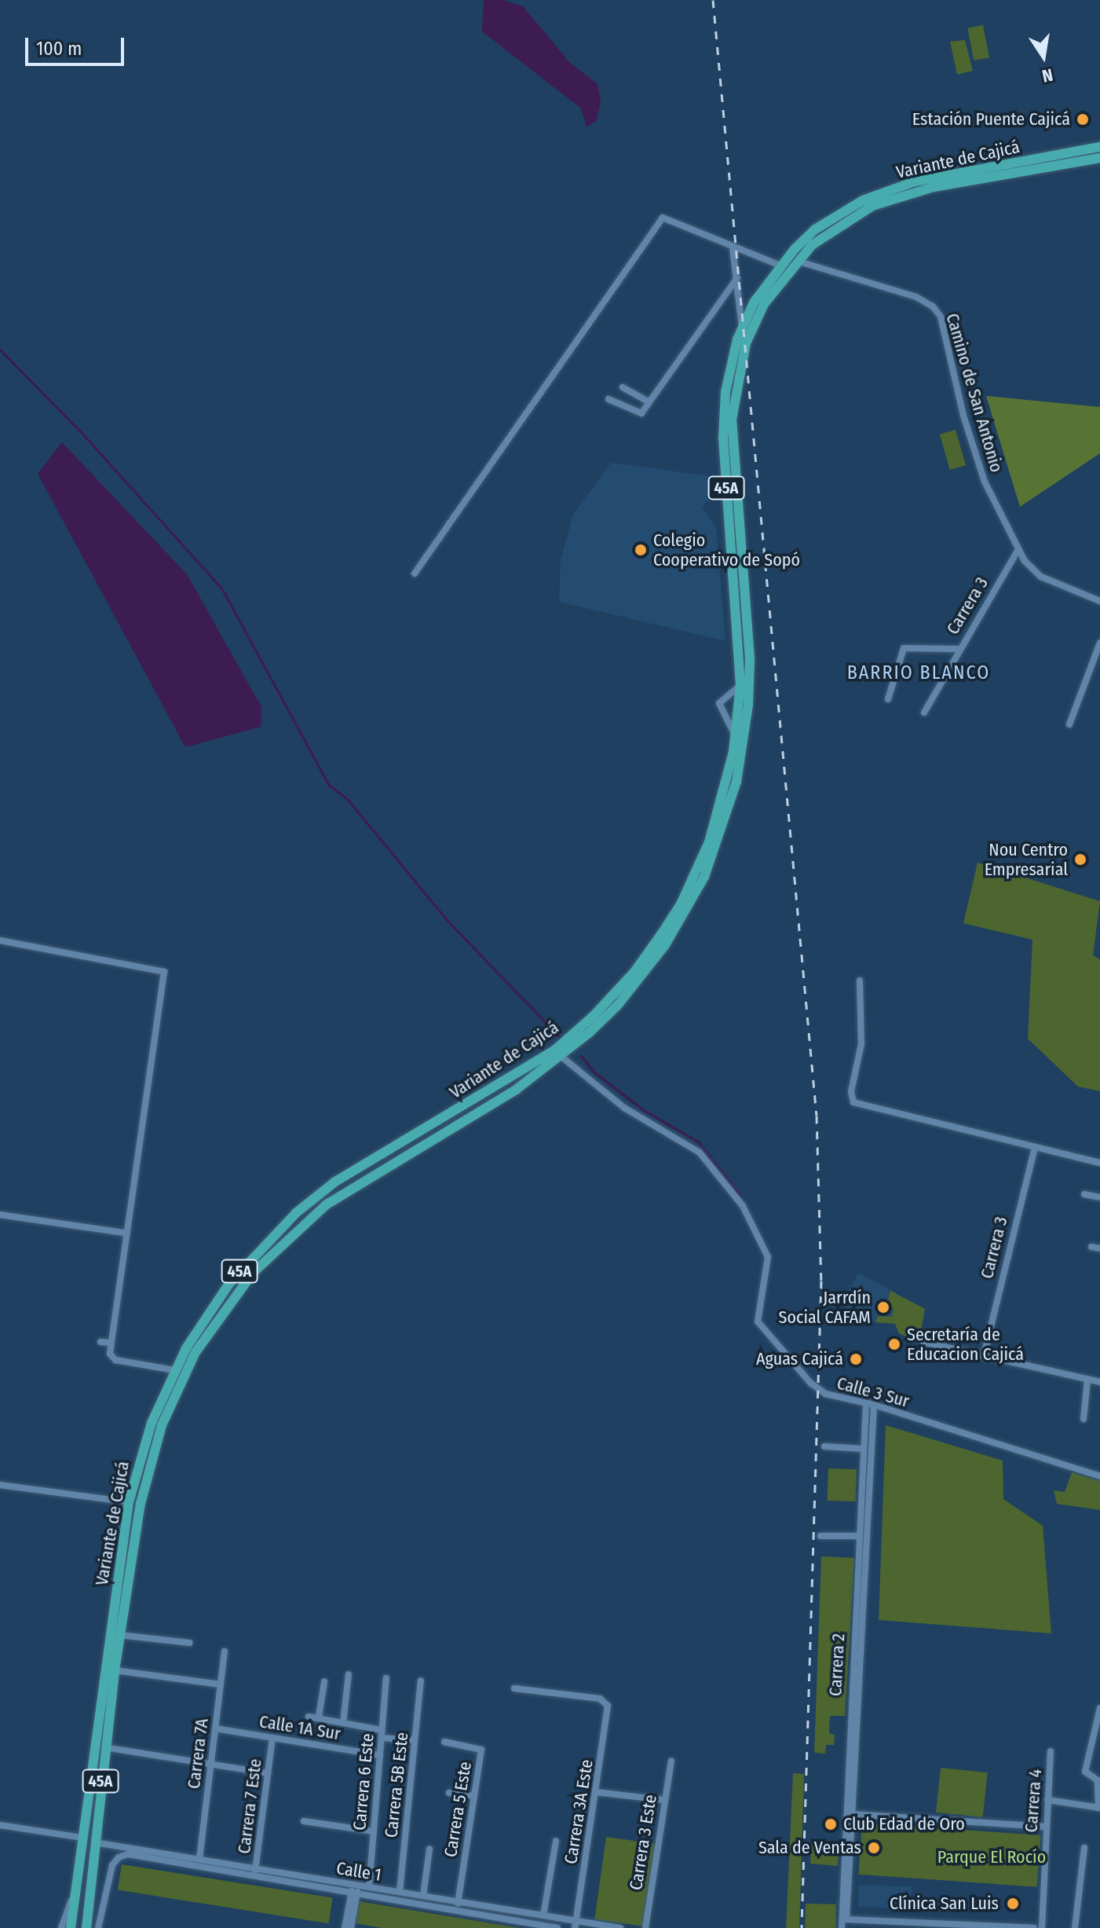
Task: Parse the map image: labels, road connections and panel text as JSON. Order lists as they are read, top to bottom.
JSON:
{
  "streets": {
    "highway": ["Variante de Cajicá", "45A"],
    "street": [
      "Camino de San Antonio",
      "Carrera 3",
      "Calle 3 Sur",
      "Carrera 2",
      "Calle 1A Sur",
      "Carrera 7A",
      "Carrera 6 Este",
      "Carrera 5B Este",
      "Carrera 4",
      "Carrera 7 Este",
      "Carrera 5 Este",
      "Carrera 3A Este",
      "Carrera 3 Este",
      "Calle 1"
    ]
  },
  "crossings": [
    ["Variante de Cajicá", "Camino de San Antonio"],
    ["Variante de Cajicá", "Calle 3 Sur"],
    ["Variante de Cajicá", "Calle 1"],
    ["Camino de San Antonio", "Carrera 3"],
    ["Calle 3 Sur", "Carrera 2"],
    ["Calle 1A Sur", "Carrera 7A"],
    ["Calle 1A Sur", "Carrera 6 Este"],
    ["Calle 1A Sur", "Carrera 7 Este"],
    ["Carrera 7A", "Calle 1"],
    ["Carrera 6 Este", "Calle 1"],
    ["Carrera 5B Este", "Calle 1"],
    ["Carrera 7 Este", "Calle 1"],
    ["Carrera 5 Este", "Calle 1"],
    ["Carrera 3A Este", "Calle 1"]
  ],
  "districts": ["BARRIO BLANCO"],
  "parks": ["Parque El Rocío"],
  "places": [
    "Estación Puente Cajicá",
    "Colegio Cooperativo de Sopó",
    "Nou Centro Empresarial",
    "Jarrdín Social CAFAM",
    "Secretaría de Educacion Cajicá",
    "Aguas Cajicá",
    "Club Edad de Oro",
    "Sala de Ventas",
    "Clínica San Luis"
  ],
  "scale_bar": "100 m",
  "north": "bottom"
}
